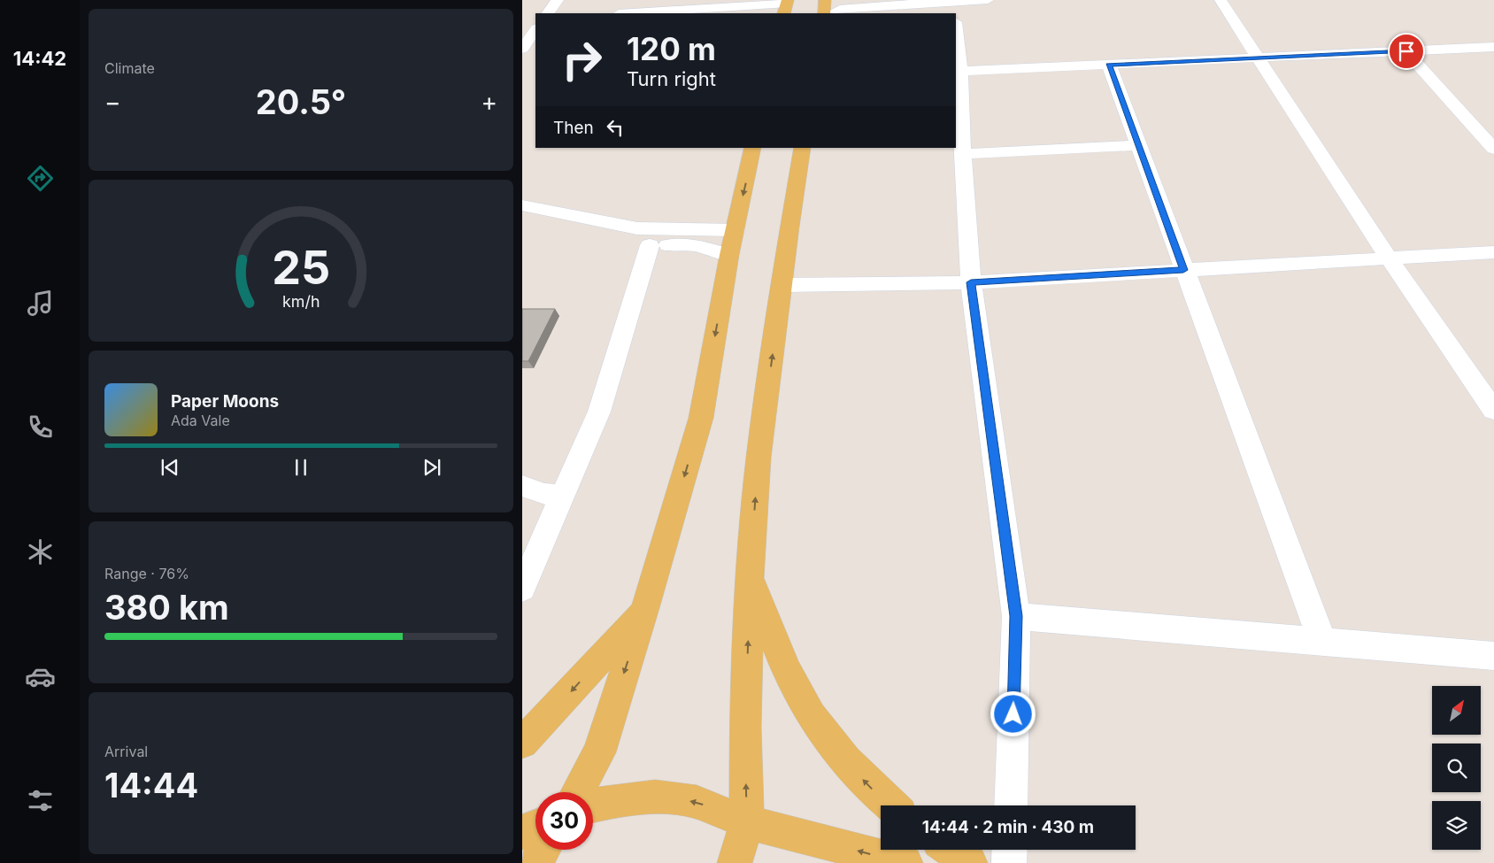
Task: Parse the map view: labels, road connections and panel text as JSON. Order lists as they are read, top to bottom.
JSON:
{
  "north": "top right",
  "page": {
    "tabs": "14:42",
    "tile": [
      "Climate",
      ["Range · 76%", "380 km"],
      ["Arrival", "14:44"]
    ],
    "turn": ["120 m", "Turn right"],
    "heat": ["−", "20.5°", "+"],
    "then": "Then",
    "song": ["Paper Moons", "Ada Vale"],
    "limit": "30",
    "trip": "14:44 · 2 min · 430 m",
    "gauge": ["25", "km/h"]
  }
}
